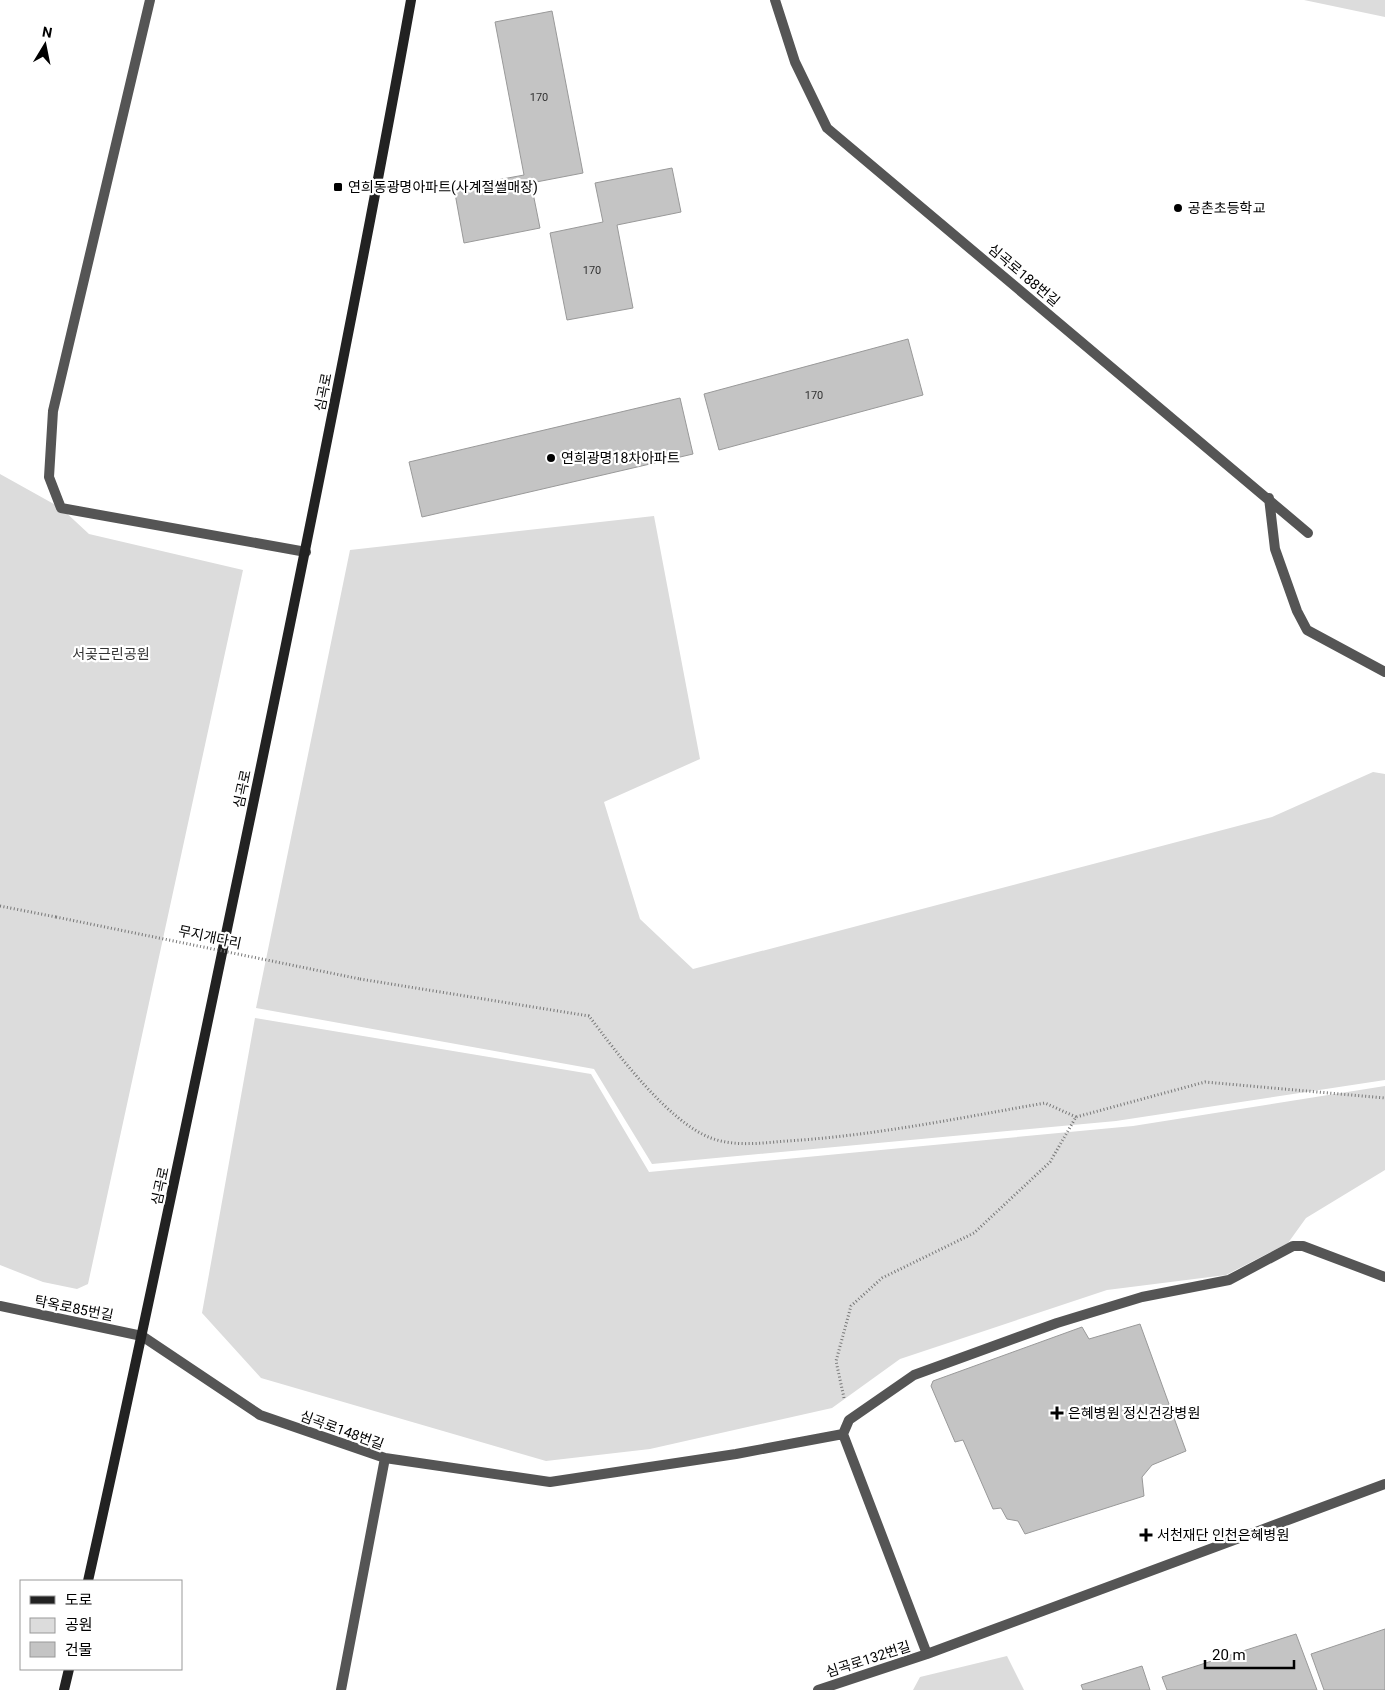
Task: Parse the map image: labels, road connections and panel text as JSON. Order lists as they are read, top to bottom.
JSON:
{
  "streets": {
    "street": [
      "심곡로188번길",
      "심곡로",
      "탁옥로85번길",
      "심곡로148번길",
      "심곡로132번길"
    ],
    "path": ["무지개다리"]
  },
  "crossings": [
    ["심곡로", "탁옥로85번길"],
    ["심곡로", "심곡로148번길"],
    ["탁옥로85번길", "심곡로148번길"]
  ],
  "parks": ["서곶근린공원"],
  "places": {
    "transit": ["연희동광명아파트(사계절썰매장)"],
    "other": ["공촌초등학교", "연희광명18차아파트"],
    "health": ["은혜병원 정신건강병원", "서천재단 인천은혜병원"]
  },
  "house_numbers": ["170", "170", "170"],
  "legend": ["도로", "공원", "건물"],
  "scale_bar": "20 m",
  "north": "top"
}
